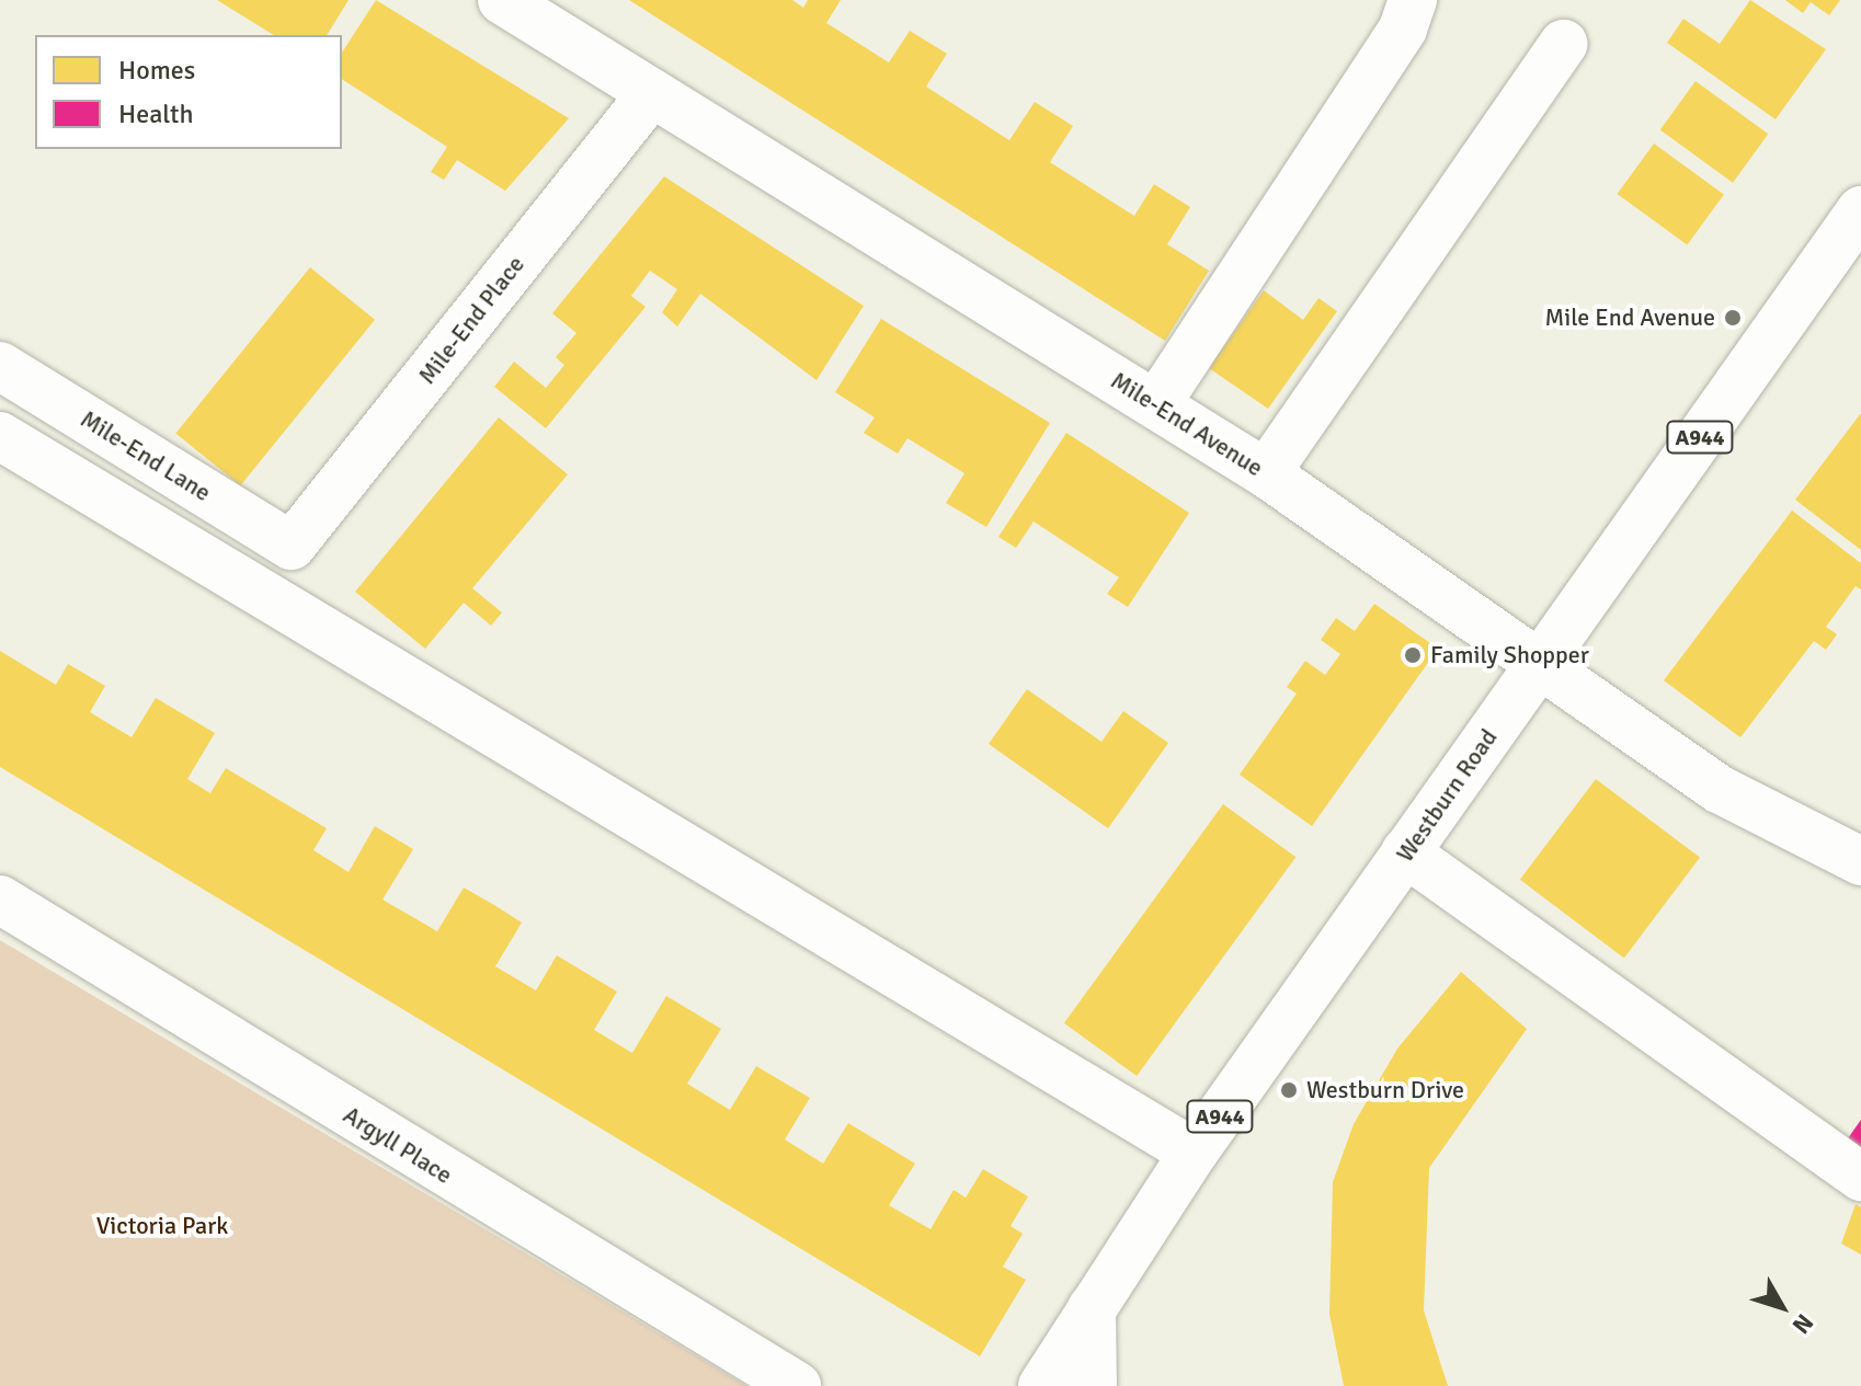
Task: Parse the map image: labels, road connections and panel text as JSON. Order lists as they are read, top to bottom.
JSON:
{
  "streets": {
    "street": [
      "Mile-End Place",
      "Mile-End Avenue",
      "A944",
      "Mile-End Lane",
      "Westburn Road",
      "Argyll Place"
    ]
  },
  "crossings": [
    ["Mile-End Place", "Mile-End Avenue"],
    ["Mile-End Place", "Mile-End Lane"],
    ["Mile-End Avenue", "Westburn Road"]
  ],
  "parks": ["Victoria Park"],
  "places": ["Mile End Avenue", "Family Shopper", "Westburn Drive"],
  "legend": ["Homes", "Health"],
  "north": "bottom right"
}
